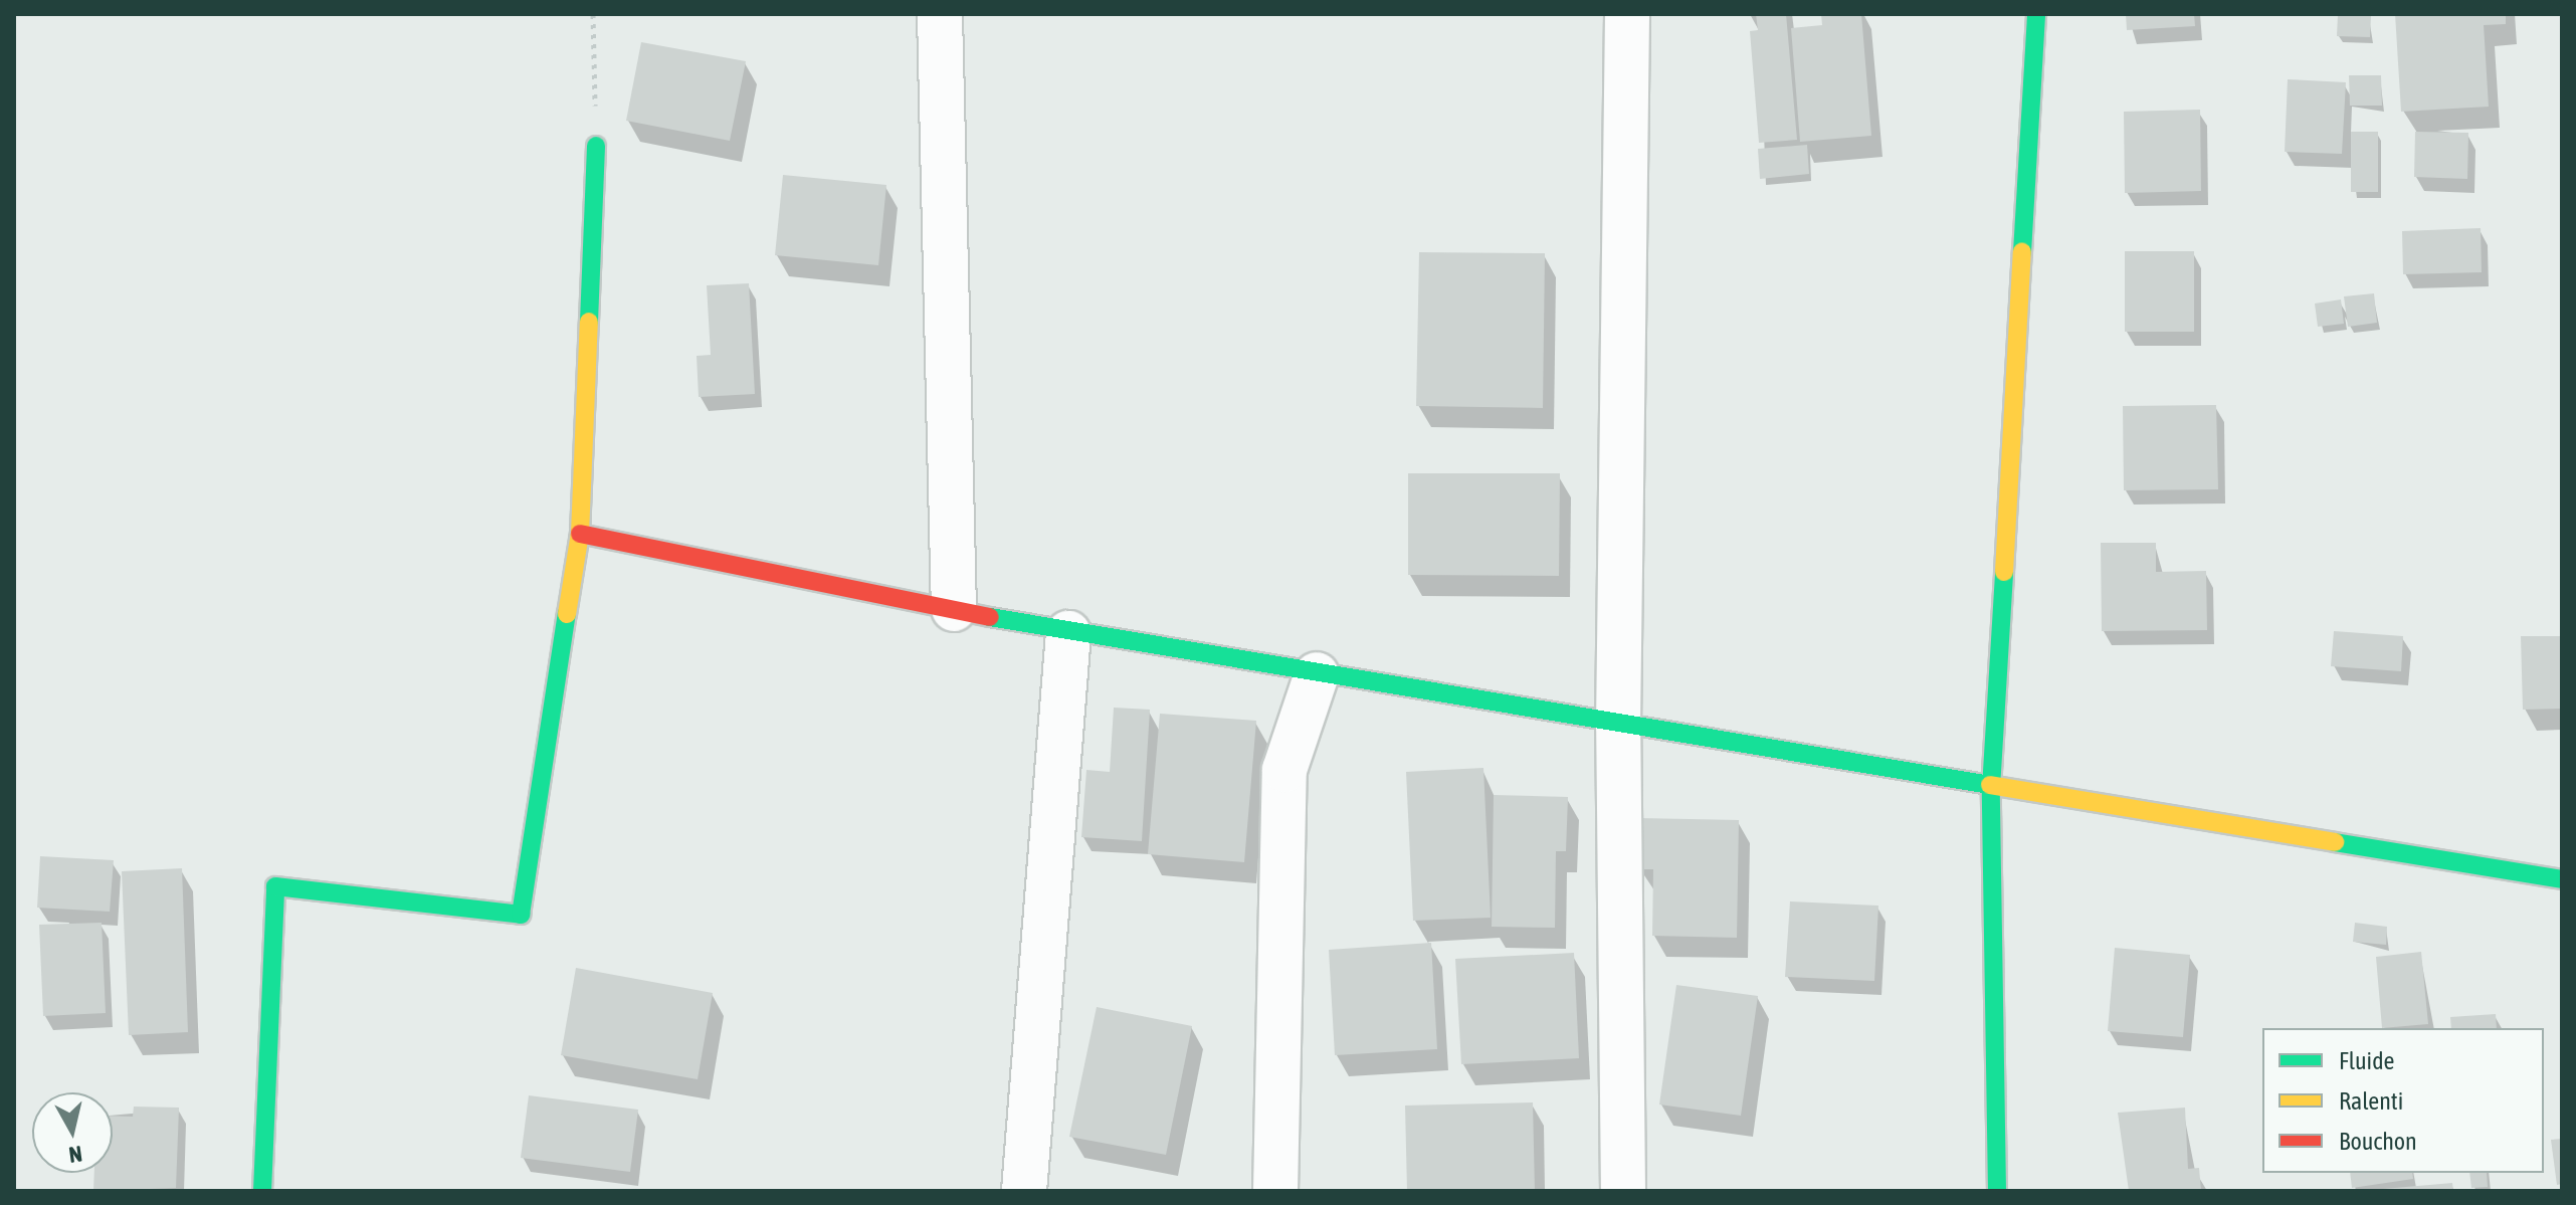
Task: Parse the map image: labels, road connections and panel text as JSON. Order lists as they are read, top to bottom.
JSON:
{
  "legend": ["Fluide", "Ralenti", "Bouchon"],
  "north": "bottom"
}
